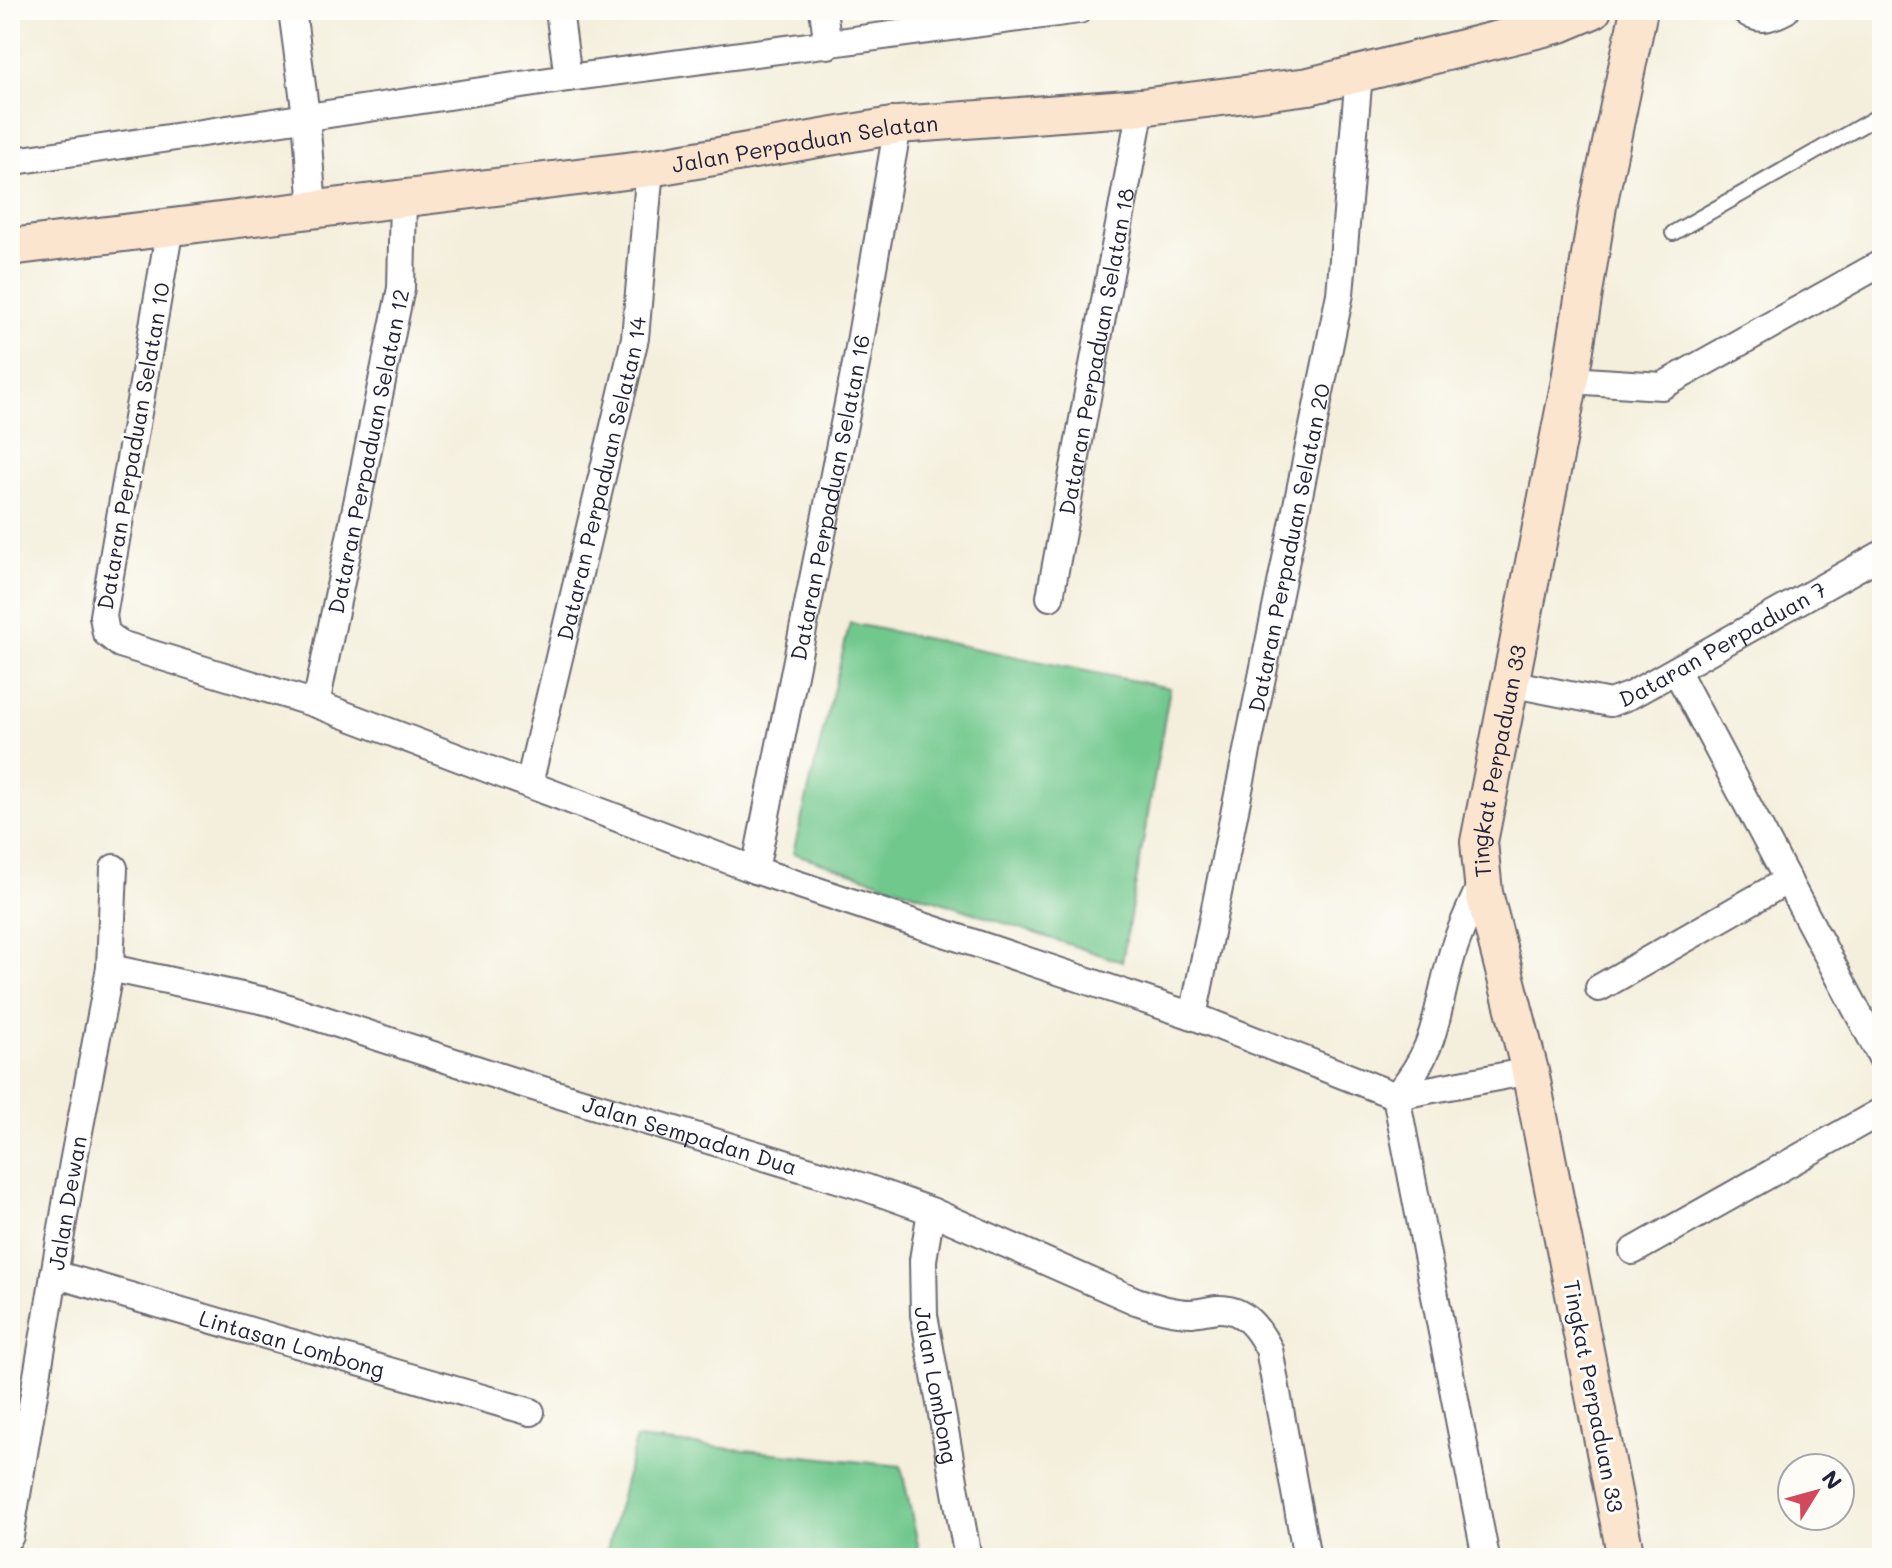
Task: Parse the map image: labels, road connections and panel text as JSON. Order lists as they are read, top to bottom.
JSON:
{
  "streets": {
    "street": [
      "Jalan Perpaduan Selatan",
      "Dataran Perpaduan Selatan 18",
      "Dataran Perpaduan Selatan 10",
      "Dataran Perpaduan Selatan 12",
      "Dataran Perpaduan Selatan 14",
      "Dataran Perpaduan Selatan 16",
      "Dataran Perpaduan Selatan 20",
      "Dataran Perpaduan 7",
      "Tingkat Perpaduan 33",
      "Jalan Sempadan Dua",
      "Jalan Dewan",
      "Lintasan Lombong",
      "Jalan Lombong"
    ]
  },
  "crossings": [
    ["Jalan Perpaduan Selatan", "Dataran Perpaduan Selatan 18"],
    ["Jalan Perpaduan Selatan", "Dataran Perpaduan Selatan 10"],
    ["Jalan Perpaduan Selatan", "Dataran Perpaduan Selatan 12"],
    ["Jalan Perpaduan Selatan", "Dataran Perpaduan Selatan 14"],
    ["Jalan Perpaduan Selatan", "Dataran Perpaduan Selatan 16"],
    ["Jalan Perpaduan Selatan", "Dataran Perpaduan Selatan 20"],
    ["Dataran Perpaduan Selatan 10", "Dataran Perpaduan Selatan 12"],
    ["Dataran Perpaduan 7", "Tingkat Perpaduan 33"],
    ["Jalan Sempadan Dua", "Jalan Dewan"],
    ["Jalan Sempadan Dua", "Jalan Lombong"],
    ["Jalan Dewan", "Lintasan Lombong"]
  ],
  "north": "top right"
}
